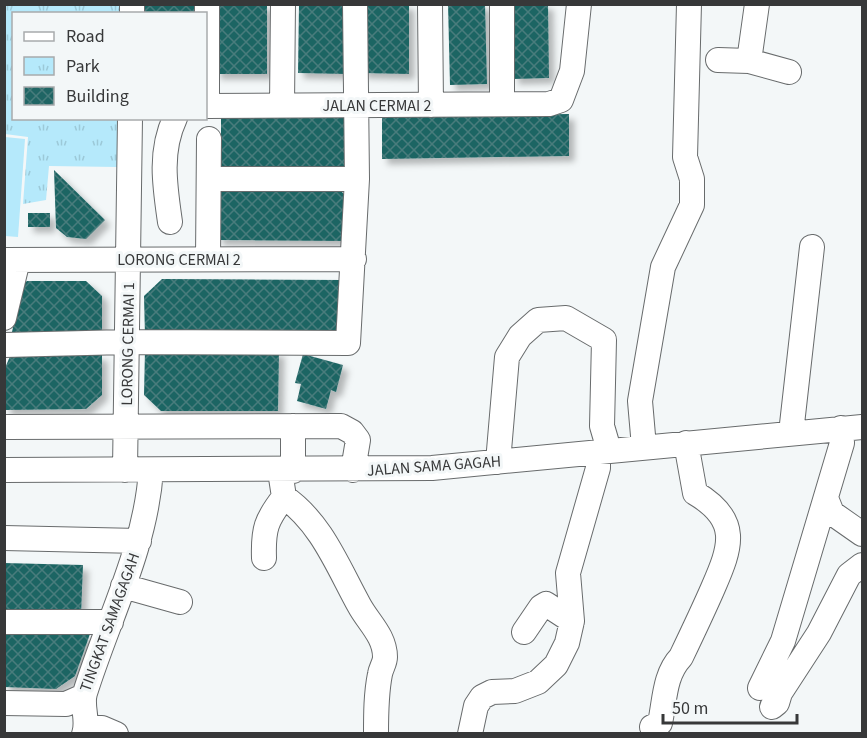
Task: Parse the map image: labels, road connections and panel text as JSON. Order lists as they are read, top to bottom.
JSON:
{
  "streets": {
    "street": [
      "JALAN CERMAI 2",
      "LORONG CERMAI 2",
      "LORONG CERMAI 1",
      "JALAN SAMA GAGAH",
      "TINGKAT SAMAGAGAH"
    ]
  },
  "crossings": [
    ["LORONG CERMAI 2", "LORONG CERMAI 1"],
    ["LORONG CERMAI 1", "JALAN SAMA GAGAH"],
    ["JALAN SAMA GAGAH", "TINGKAT SAMAGAGAH"]
  ],
  "legend": ["Road", "Park", "Building"],
  "scale_bar": "50 m"
}
